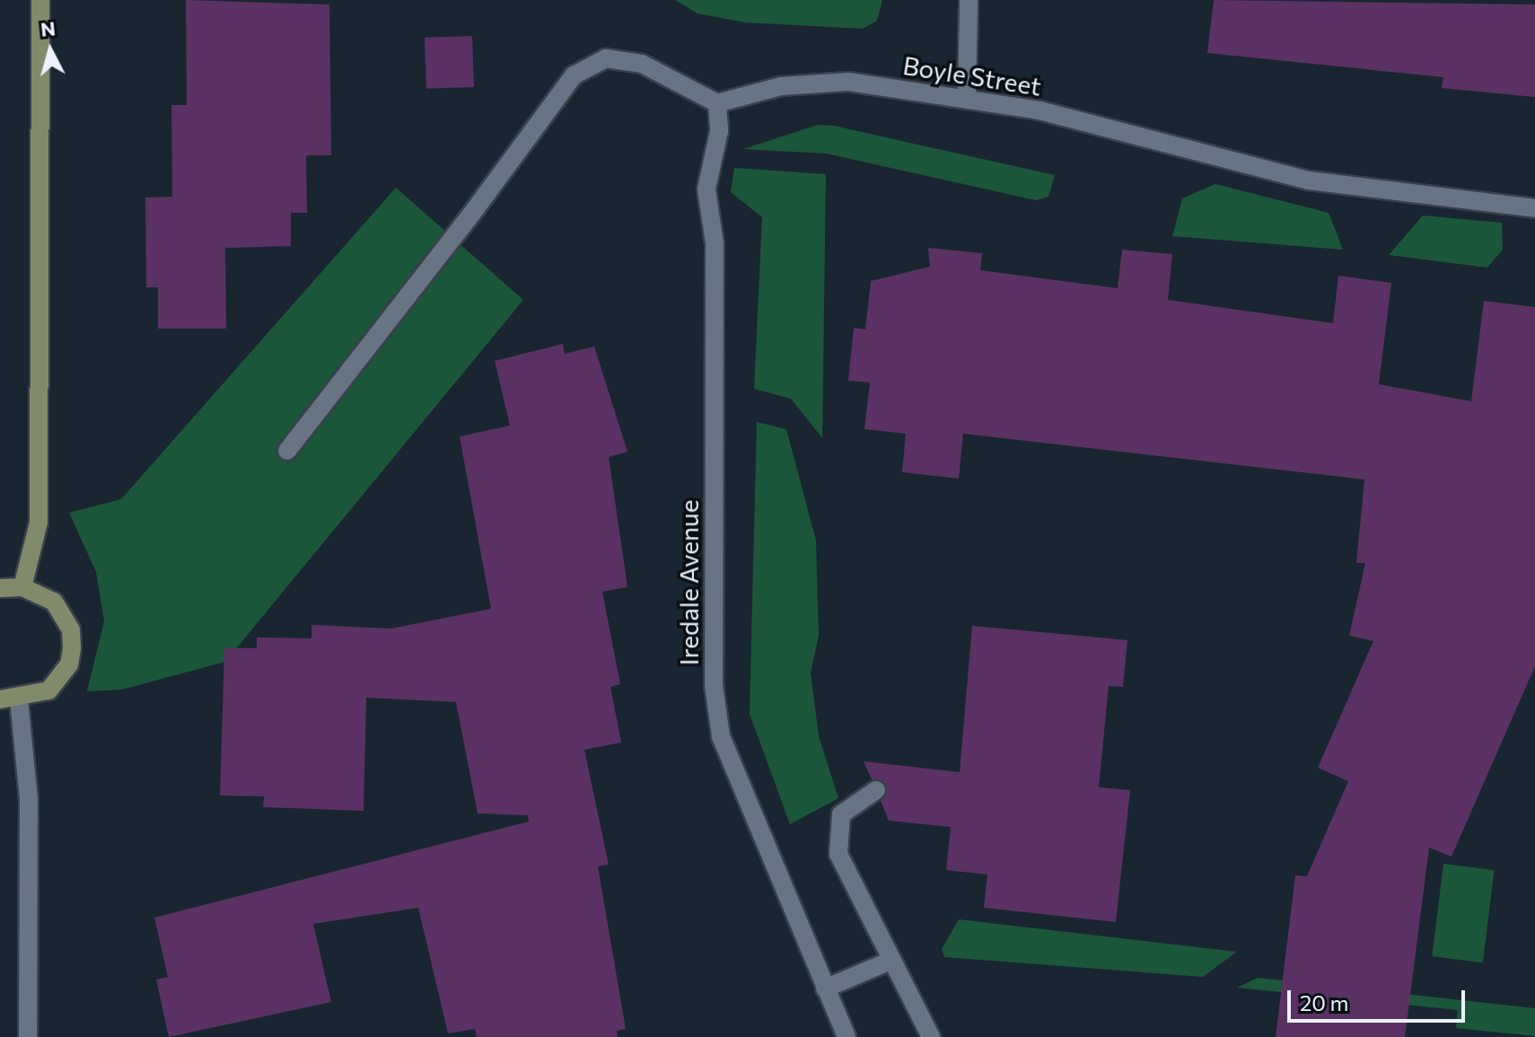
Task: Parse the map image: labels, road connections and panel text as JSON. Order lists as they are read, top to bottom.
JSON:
{
  "streets": {
    "street": ["Boyle Street", "Iredale Avenue"]
  },
  "crossings": [
    ["Boyle Street", "Iredale Avenue"]
  ],
  "scale_bar": "20 m",
  "north": "top"
}
